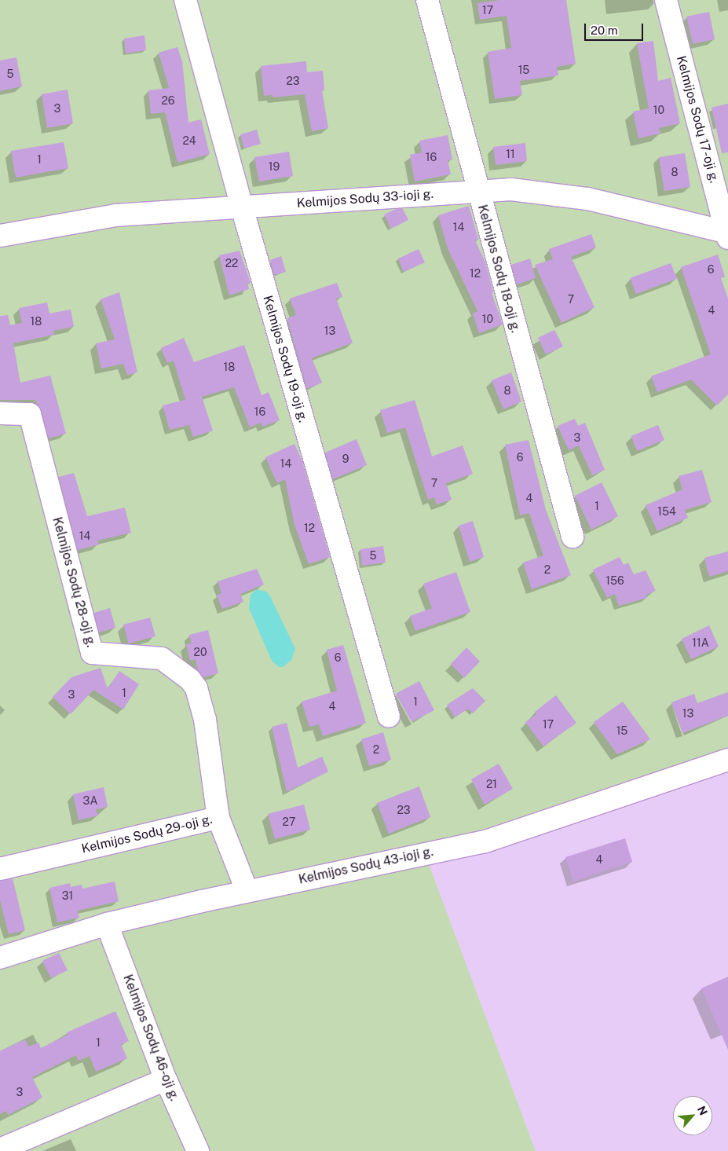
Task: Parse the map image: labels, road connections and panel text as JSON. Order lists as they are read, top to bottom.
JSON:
{
  "streets": {
    "street": [
      "Kelmijos Sodų 17-oji g.",
      "Kelmijos Sodų 33-ioji g.",
      "Kelmijos Sodų 18-oji g.",
      "Kelmijos Sodų 19-oji g.",
      "Kelmijos Sodų 28-oji g.",
      "Kelmijos Sodų 29-oji g.",
      "Kelmijos Sodų 43-ioji g.",
      "Kelmijos Sodų 46-oji g."
    ]
  },
  "crossings": [
    ["Kelmijos Sodų 17-oji g.", "Kelmijos Sodų 33-ioji g."],
    ["Kelmijos Sodų 33-ioji g.", "Kelmijos Sodų 18-oji g."],
    ["Kelmijos Sodų 33-ioji g.", "Kelmijos Sodų 19-oji g."],
    ["Kelmijos Sodų 28-oji g.", "Kelmijos Sodų 29-oji g."],
    ["Kelmijos Sodų 29-oji g.", "Kelmijos Sodų 43-ioji g."],
    ["Kelmijos Sodų 43-ioji g.", "Kelmijos Sodų 46-oji g."]
  ],
  "house_numbers": [
    "17",
    "15",
    "5",
    "23",
    "26",
    "3",
    "10",
    "24",
    "11",
    "16",
    "1",
    "19",
    "8",
    "14",
    "22",
    "6",
    "12",
    "7",
    "4",
    "10",
    "18",
    "13",
    "18",
    "8",
    "16",
    "3",
    "6",
    "9",
    "14",
    "7",
    "4",
    "1",
    "154",
    "12",
    "14",
    "5",
    "2",
    "156",
    "11A",
    "20",
    "6",
    "1",
    "3",
    "1",
    "4",
    "13",
    "17",
    "15",
    "2",
    "21",
    "3A",
    "23",
    "27",
    "4",
    "31",
    "1",
    "3"
  ],
  "scale_bar": "20 m",
  "north": "top right"
}
